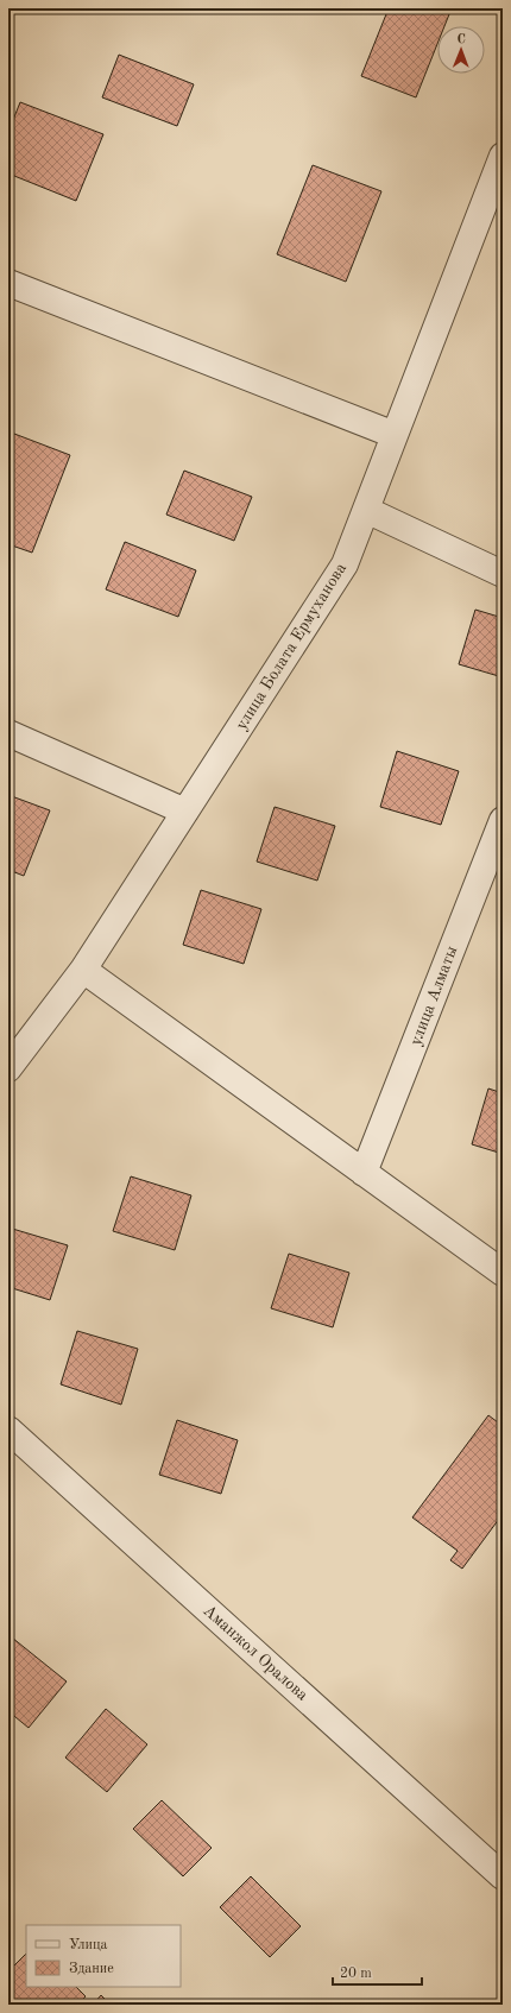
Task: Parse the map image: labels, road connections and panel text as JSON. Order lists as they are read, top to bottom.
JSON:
{
  "streets": {
    "street": ["улица Болата Ермуханова", "улица Алматы", "Аманжол Оралова"]
  },
  "legend": ["Улица", "Здание"],
  "scale_bar": "20 m",
  "north": "top"
}
